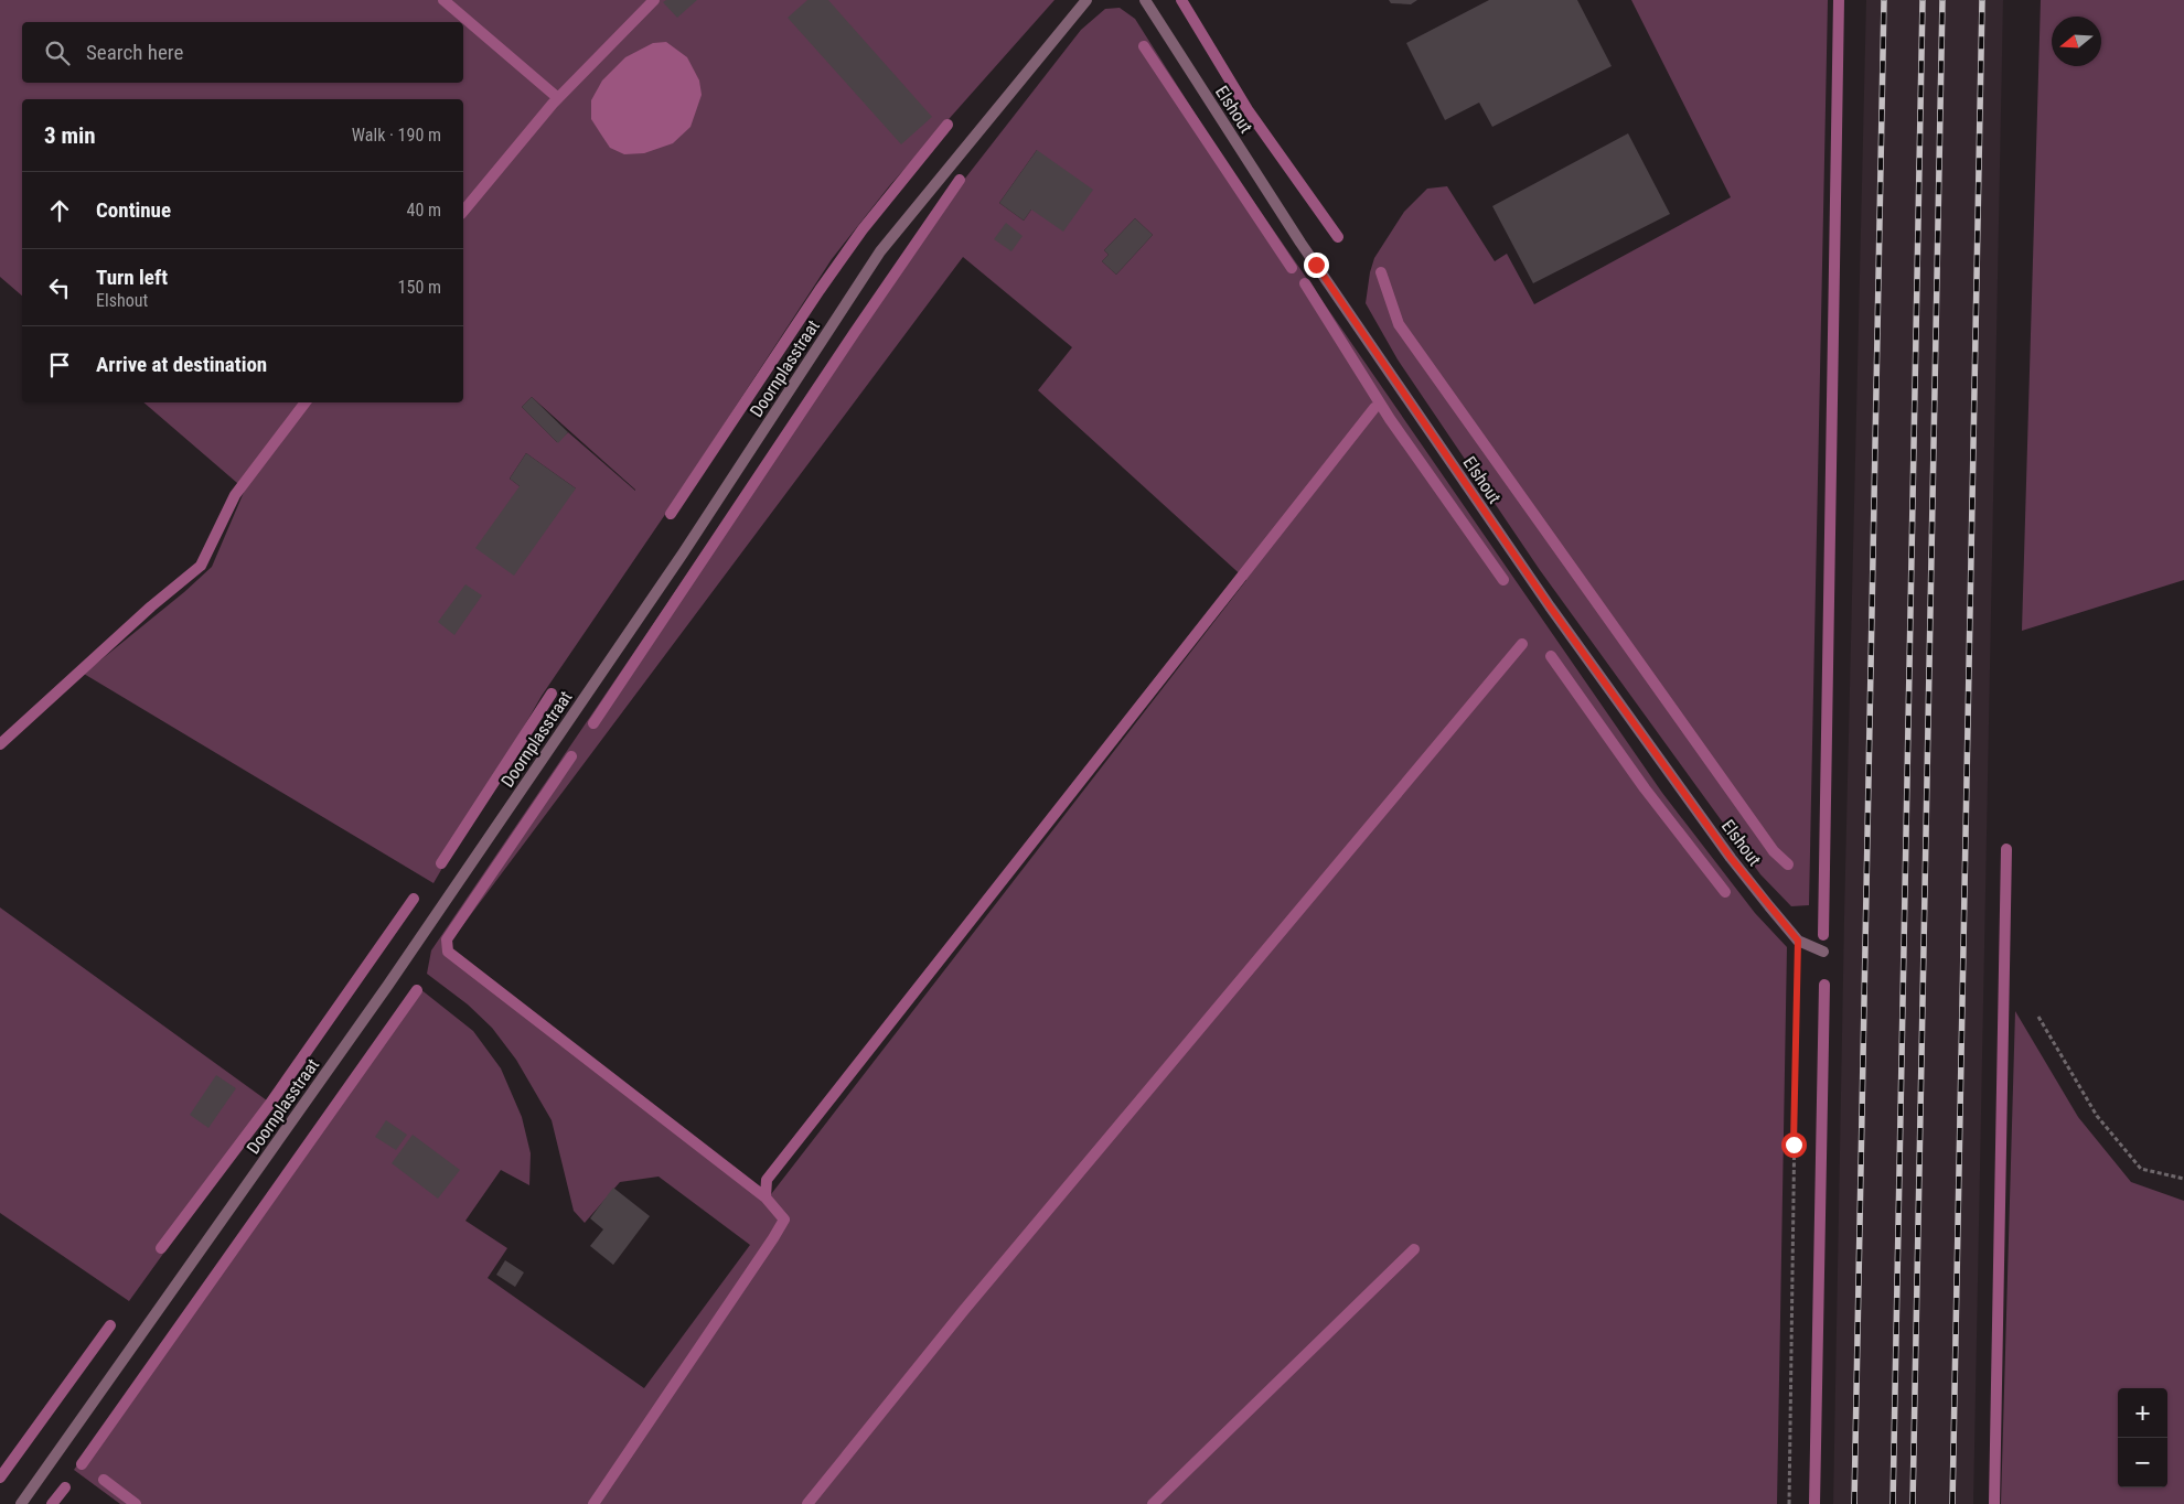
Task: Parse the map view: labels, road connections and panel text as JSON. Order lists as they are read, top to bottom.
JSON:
{
  "streets": {
    "street": ["Elshout", "Doornplasstraat"]
  },
  "north": "left",
  "page": {
    "search": "Search here",
    "heading": ["3 min", "Walk · 190 m"],
    "list": [
      ["Continue", "40 m"],
      ["Turn left", "Elshout", "150 m"],
      "Arrive at destination"
    ],
    "map_buttons": ["+", "−"]
  }
}
